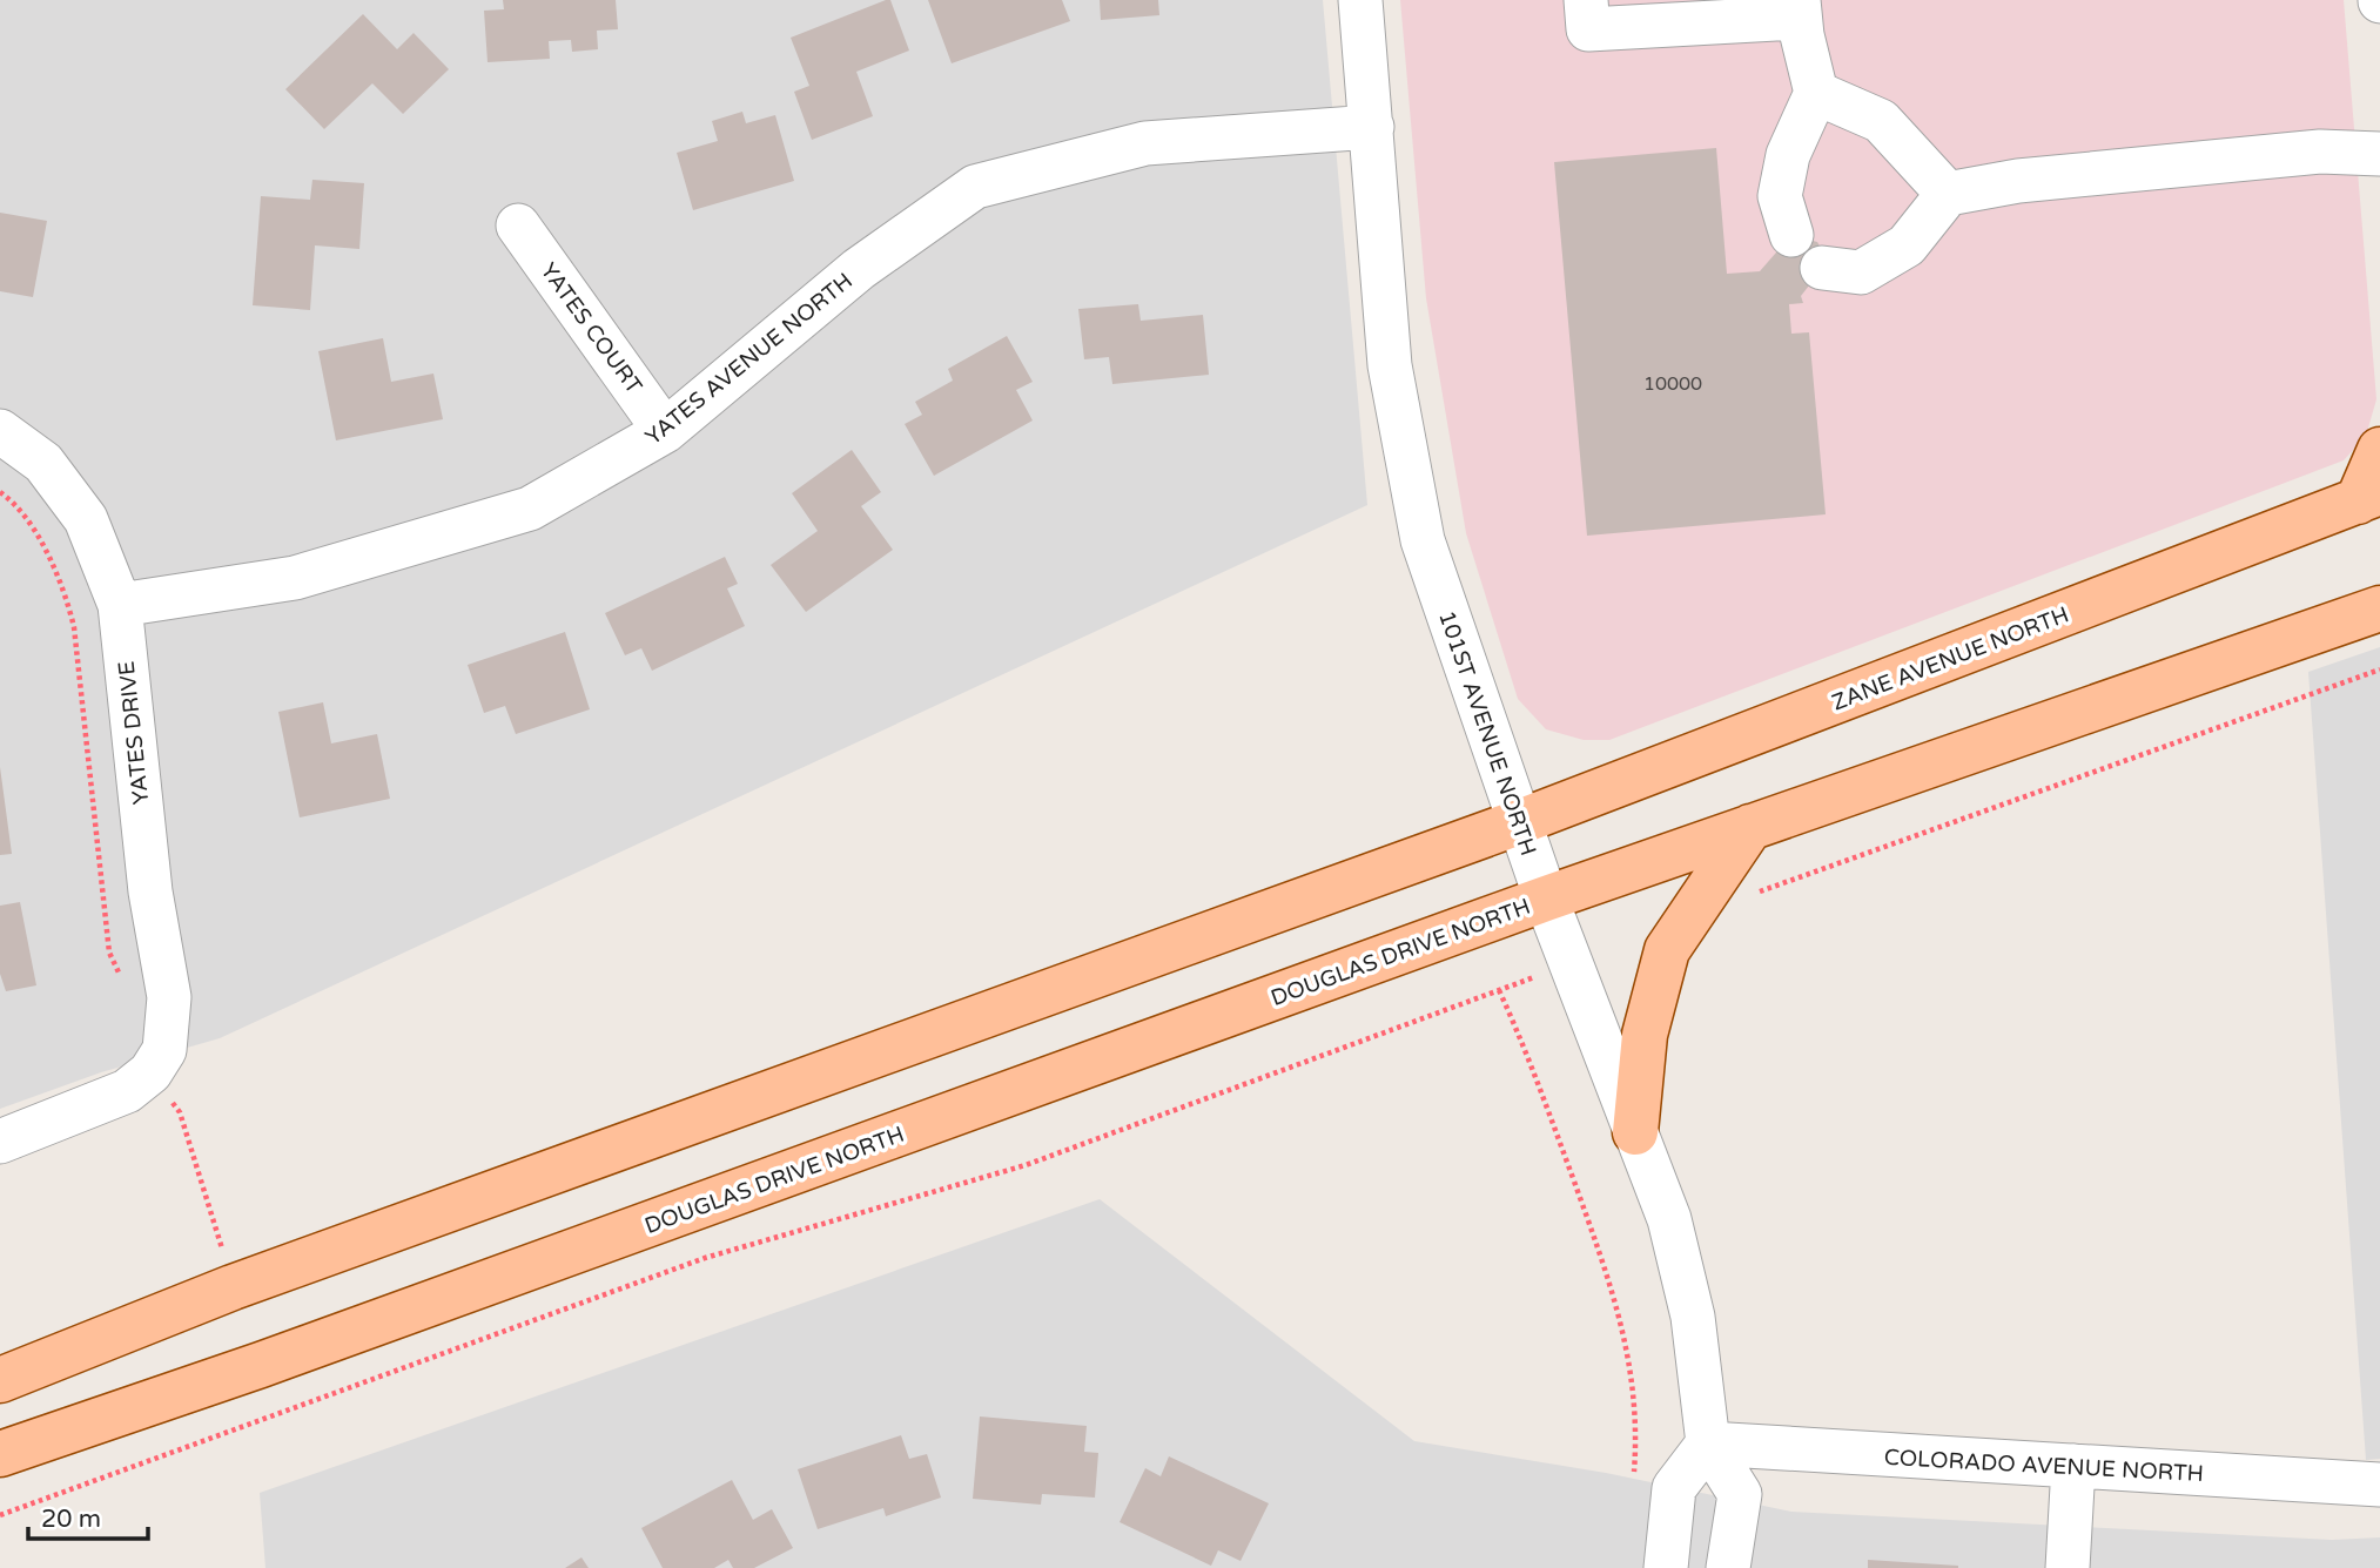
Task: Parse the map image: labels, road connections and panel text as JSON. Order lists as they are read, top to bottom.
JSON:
{
  "streets": {
    "main road": ["ZANE AVENUE NORTH", "DOUGLAS DRIVE NORTH"],
    "street": [
      "YATES COURT",
      "YATES AVENUE NORTH",
      "YATES DRIVE",
      "101ST AVENUE NORTH",
      "COLORADO AVENUE NORTH"
    ]
  },
  "crossings": [
    ["YATES COURT", "YATES AVENUE NORTH"],
    ["YATES AVENUE NORTH", "YATES DRIVE"],
    ["YATES AVENUE NORTH", "101ST AVENUE NORTH"],
    ["ZANE AVENUE NORTH", "101ST AVENUE NORTH"],
    ["101ST AVENUE NORTH", "DOUGLAS DRIVE NORTH"],
    ["101ST AVENUE NORTH", "COLORADO AVENUE NORTH"]
  ],
  "house_numbers": ["10000"],
  "scale_bar": "20 m"
}
